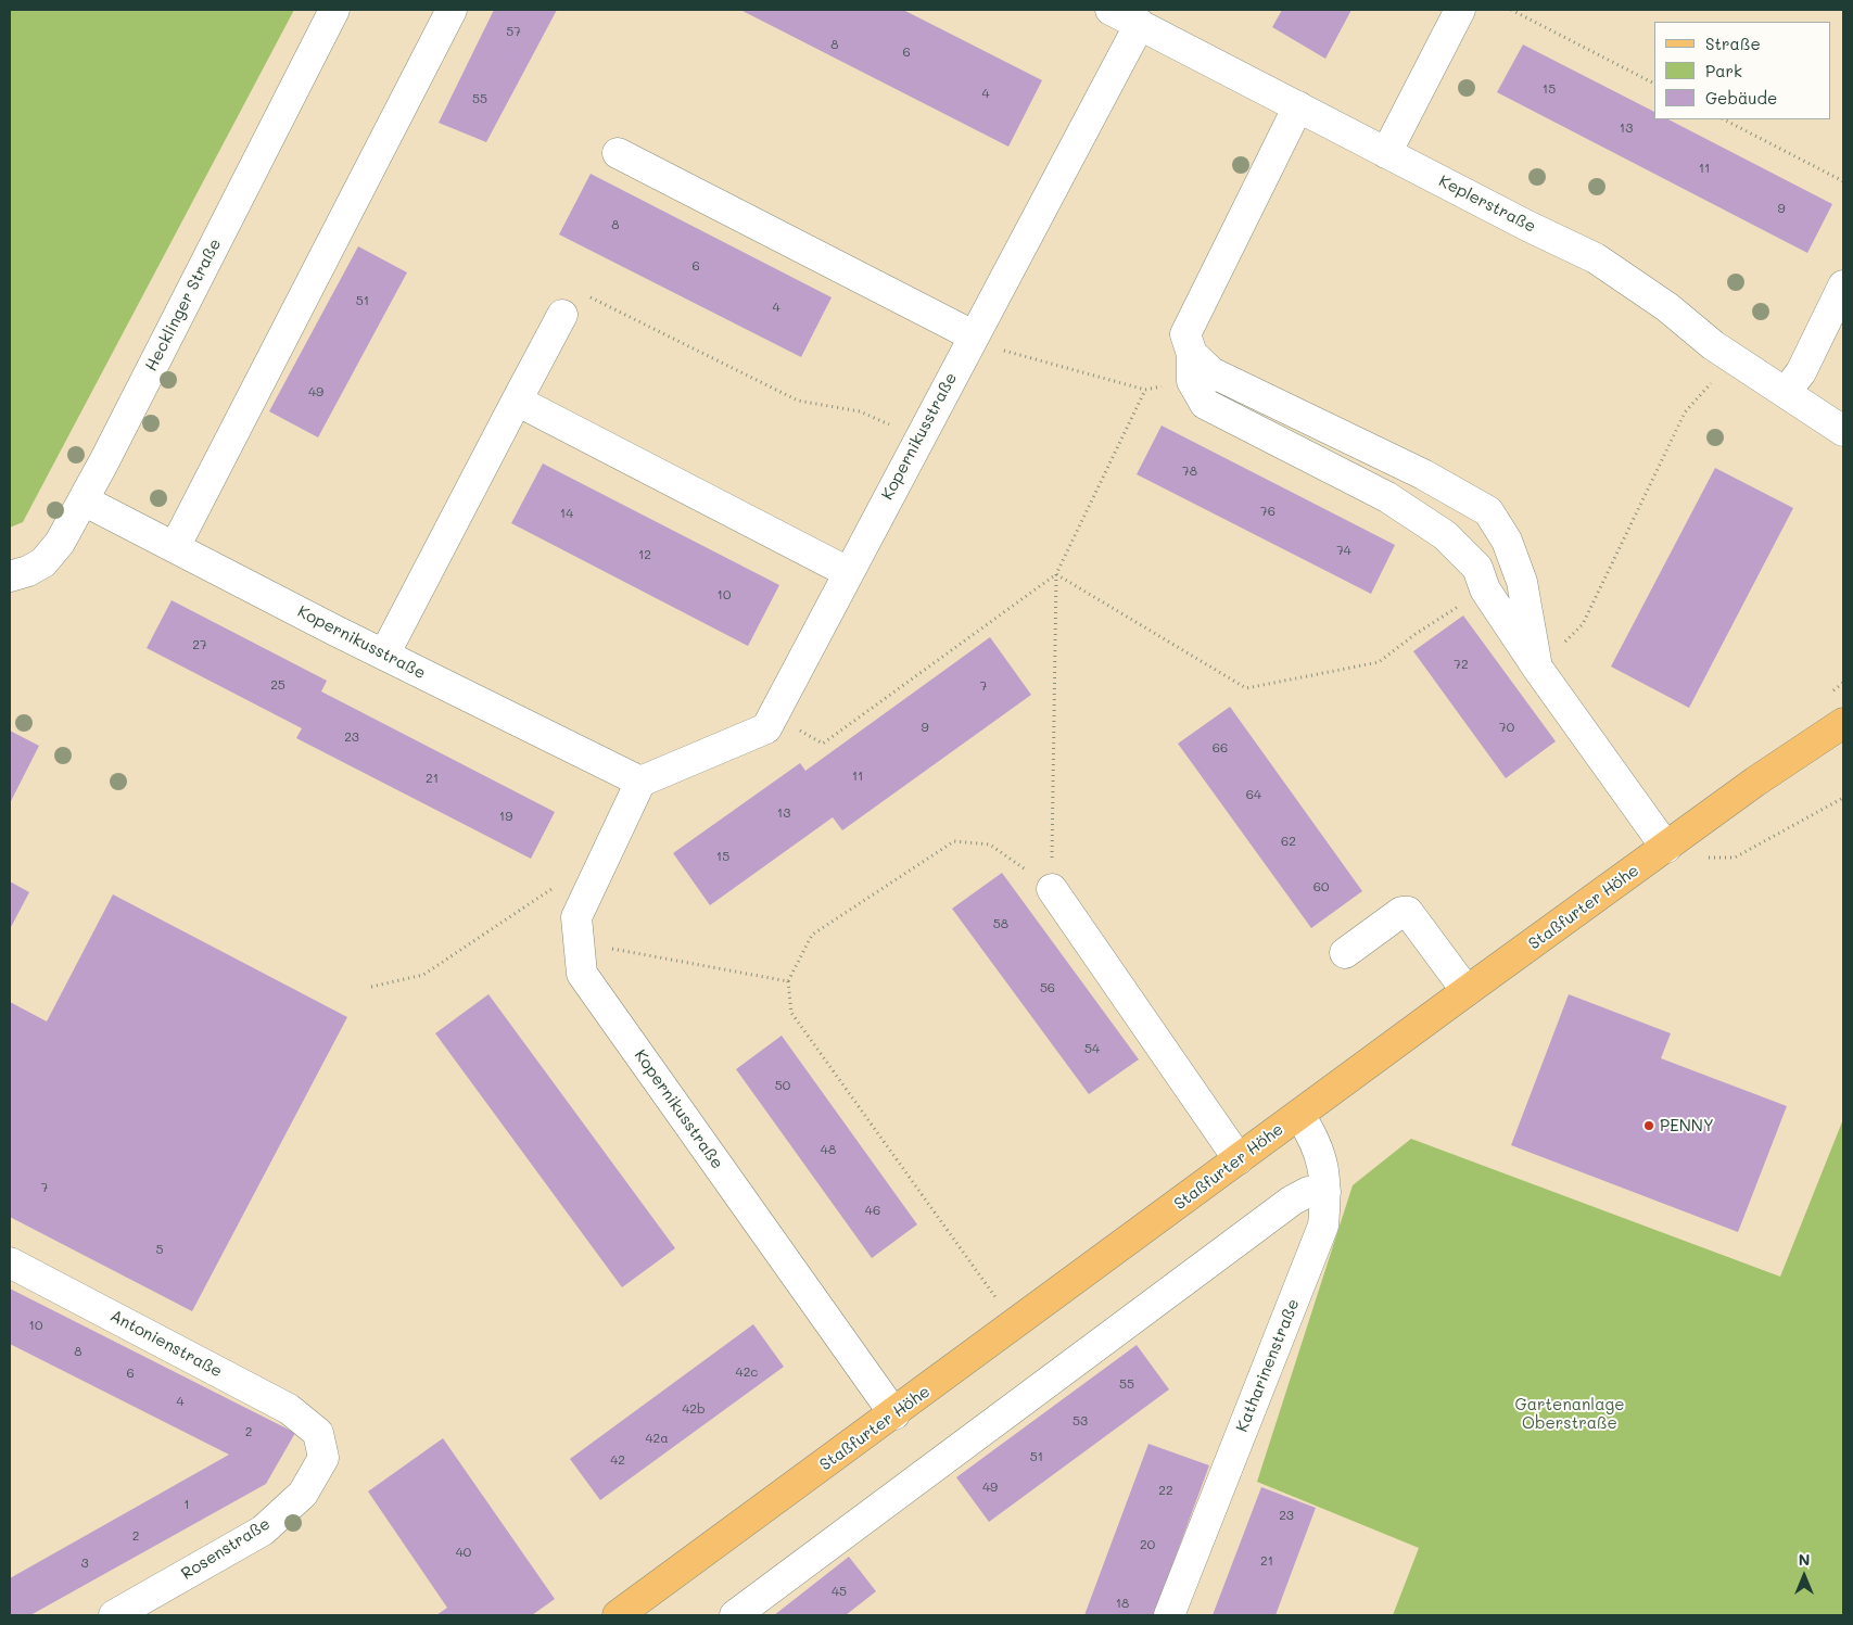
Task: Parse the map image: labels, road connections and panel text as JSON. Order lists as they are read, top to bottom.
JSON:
{
  "streets": {
    "main road": ["Staßfurter Höhe"],
    "street": [
      "Keplerstraße",
      "Hecklinger Straße",
      "Kopernikusstraße",
      "Antonienstraße",
      "Katharinenstraße",
      "Rosenstraße"
    ]
  },
  "crossings": [
    ["Keplerstraße", "Kopernikusstraße"],
    ["Hecklinger Straße", "Kopernikusstraße"],
    ["Kopernikusstraße", "Staßfurter Höhe"],
    ["Staßfurter Höhe", "Katharinenstraße"],
    ["Antonienstraße", "Rosenstraße"]
  ],
  "parks": ["Gartenanlage Oberstraße"],
  "places": ["PENNY"],
  "house_numbers": [
    "57",
    "8",
    "6",
    "15",
    "4",
    "55",
    "13",
    "11",
    "9",
    "8",
    "6",
    "51",
    "4",
    "49",
    "78",
    "76",
    "14",
    "74",
    "12",
    "10",
    "27",
    "72",
    "25",
    "7",
    "9",
    "70",
    "23",
    "66",
    "11",
    "21",
    "64",
    "13",
    "19",
    "62",
    "15",
    "60",
    "58",
    "56",
    "54",
    "50",
    "48",
    "7",
    "46",
    "5",
    "10",
    "8",
    "42c",
    "6",
    "55",
    "4",
    "42b",
    "53",
    "2",
    "42a",
    "51",
    "42",
    "49",
    "22",
    "1",
    "23",
    "2",
    "20",
    "40",
    "21",
    "3",
    "45",
    "18"
  ],
  "legend": ["Straße", "Park", "Gebäude"],
  "north": "top"
}
